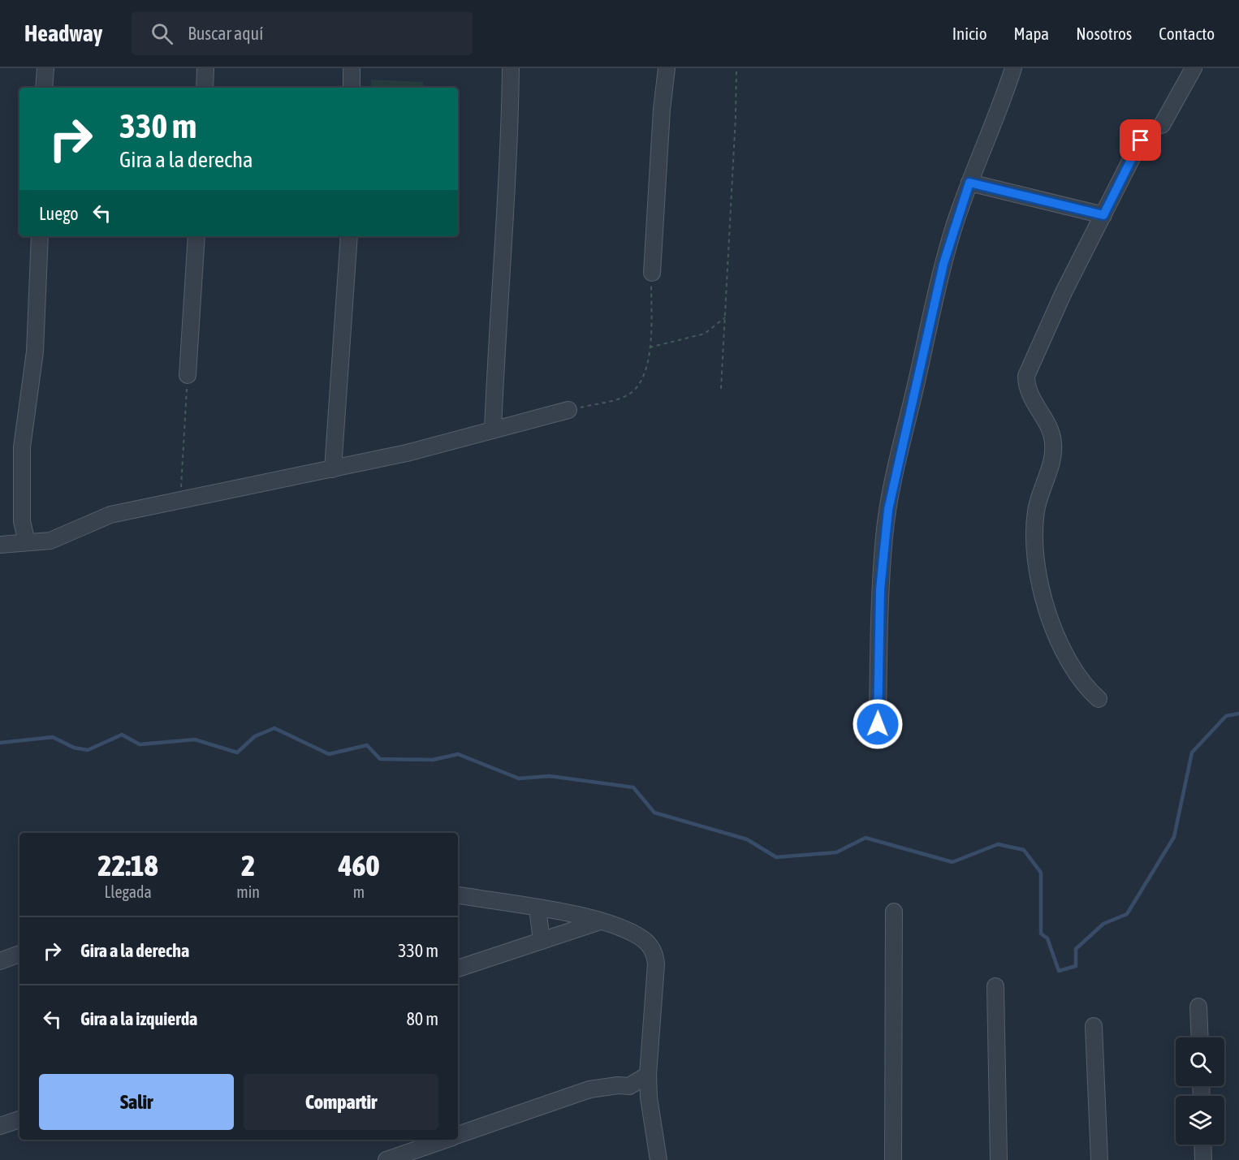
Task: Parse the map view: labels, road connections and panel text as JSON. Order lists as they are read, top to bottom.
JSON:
{
  "page": {
    "header": "Headway",
    "search": "Buscar aquí",
    "nav": [
      "Inicio",
      "Mapa",
      "Nosotros",
      "Contacto"
    ],
    "turn": ["330 m", "Gira a la derecha"],
    "then": "Luego",
    "eta": [
      "22:18",
      "Llegada",
      "2",
      "min",
      "460",
      "m"
    ],
    "list": [
      {
        "name": "Gira a la derecha",
        "value": "330 m"
      },
      {
        "name": "Gira a la izquierda",
        "value": "80 m"
      }
    ],
    "buttons": ["Salir", "Compartir"]
  }
}
